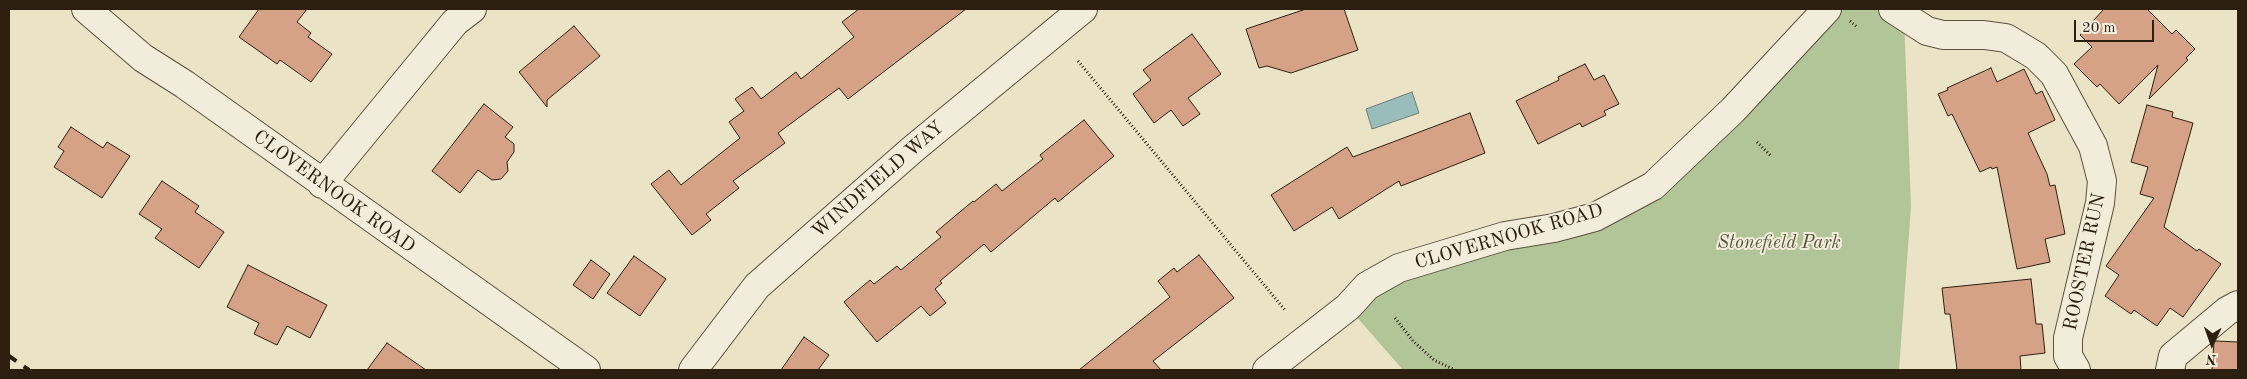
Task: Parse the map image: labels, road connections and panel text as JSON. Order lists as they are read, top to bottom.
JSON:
{
  "streets": {
    "street": ["WINDFIELD WAY", "CLOVERNOOK ROAD", "ROOSTER RUN"]
  },
  "parks": ["Stonefield Park"],
  "scale_bar": "20 m",
  "north": "bottom"
}
